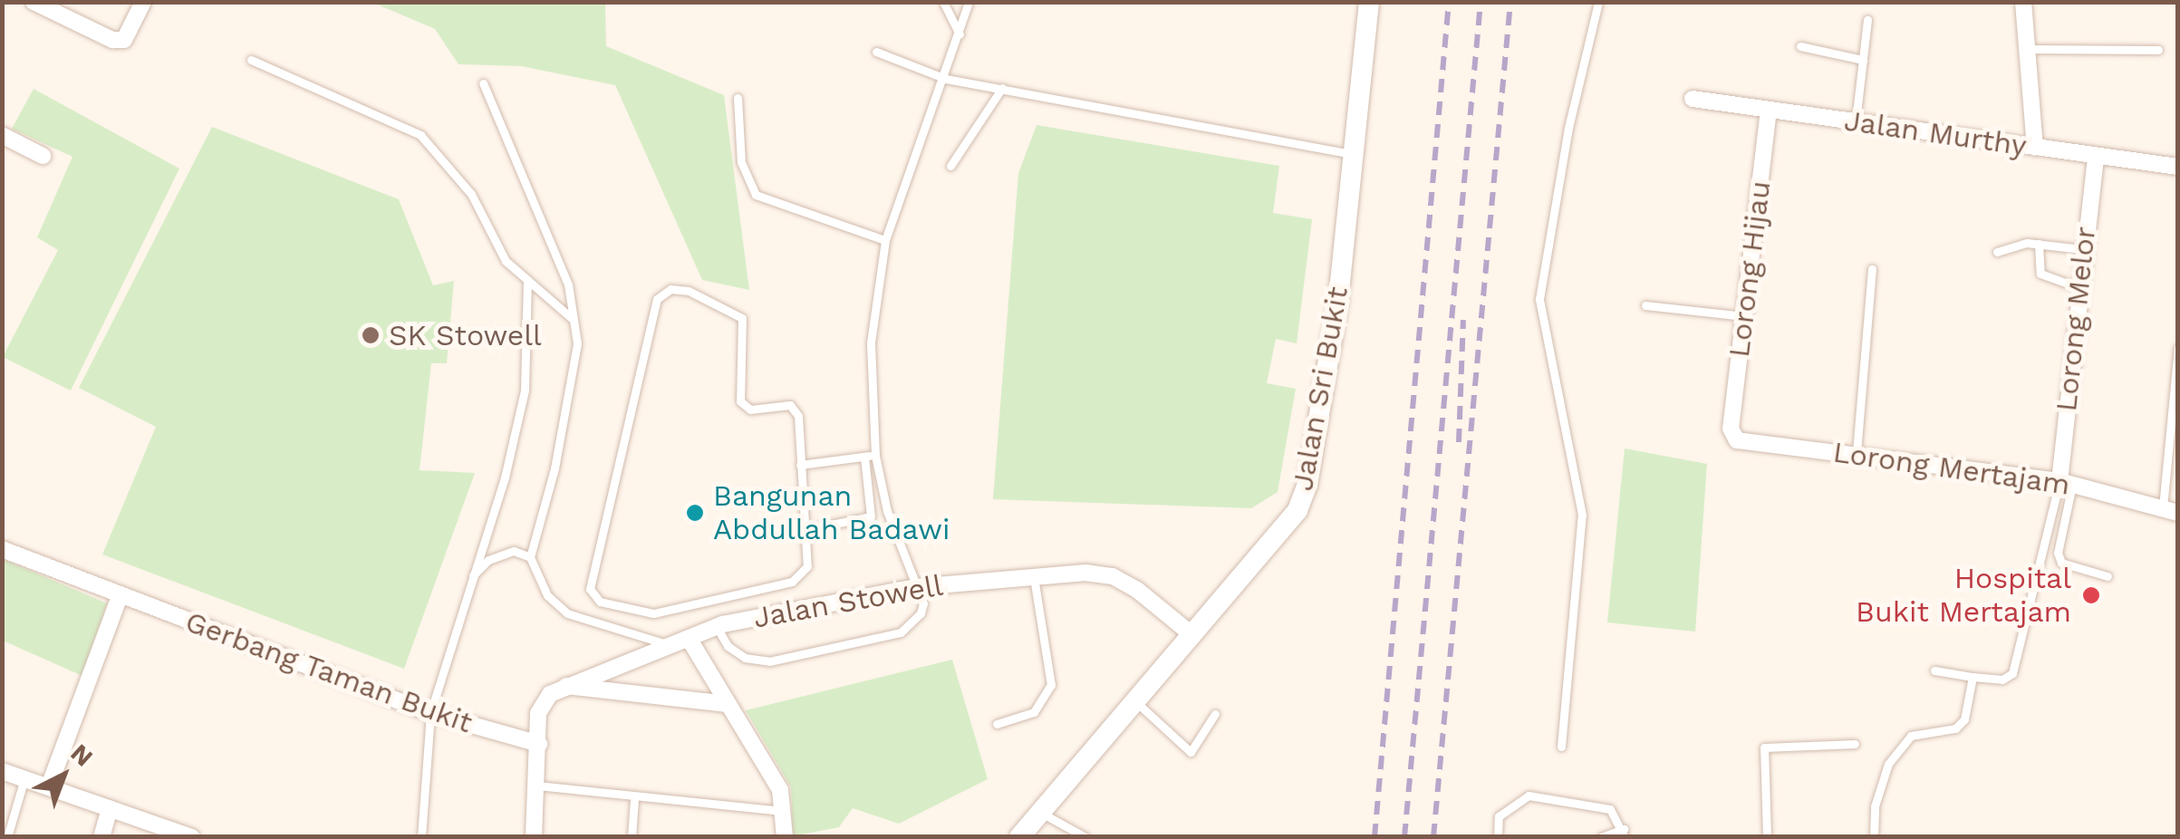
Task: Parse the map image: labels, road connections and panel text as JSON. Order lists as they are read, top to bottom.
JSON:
{
  "streets": {
    "street": [
      "Jalan Murthy",
      "Lorong Hijau",
      "Lorong Melor",
      "Jalan Sri Bukit",
      "Lorong Mertajam",
      "Jalan Stowell",
      "Gerbang Taman Bukit"
    ]
  },
  "crossings": [
    ["Jalan Murthy", "Lorong Hijau"],
    ["Jalan Murthy", "Lorong Melor"],
    ["Lorong Hijau", "Lorong Mertajam"],
    ["Lorong Melor", "Lorong Mertajam"],
    ["Jalan Sri Bukit", "Jalan Stowell"]
  ],
  "places": ["SK Stowell", "Bangunan Abdullah Badawi", "Hospital Bukit Mertajam"],
  "north": "top right"
}
